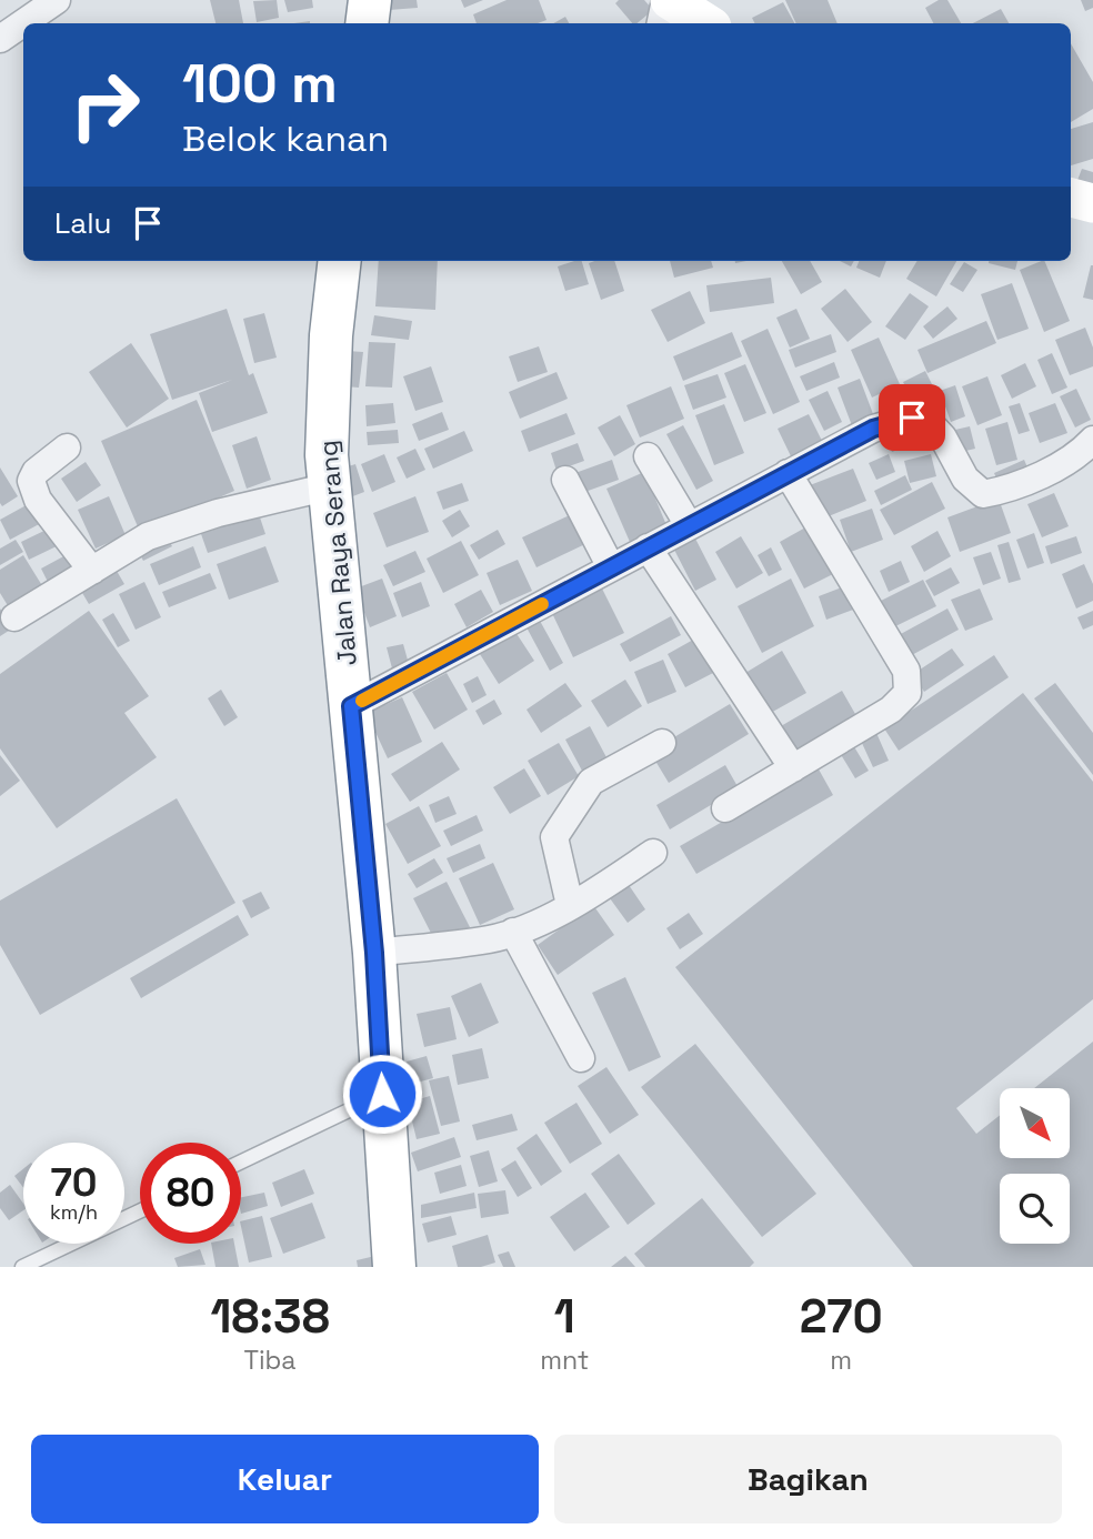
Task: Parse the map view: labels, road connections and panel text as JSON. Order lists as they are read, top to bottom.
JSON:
{
  "streets": {
    "highway": ["Jalan Raya Serang"]
  },
  "north": "bottom right",
  "page": {
    "turn": ["100 m", "Belok kanan"],
    "then": "Lalu",
    "speed": "70 km/h",
    "limit": "80",
    "eta": [
      "18:38",
      "Tiba",
      "1",
      "mnt",
      "270",
      "m"
    ],
    "buttons": ["Keluar", "Bagikan"]
  }
}
